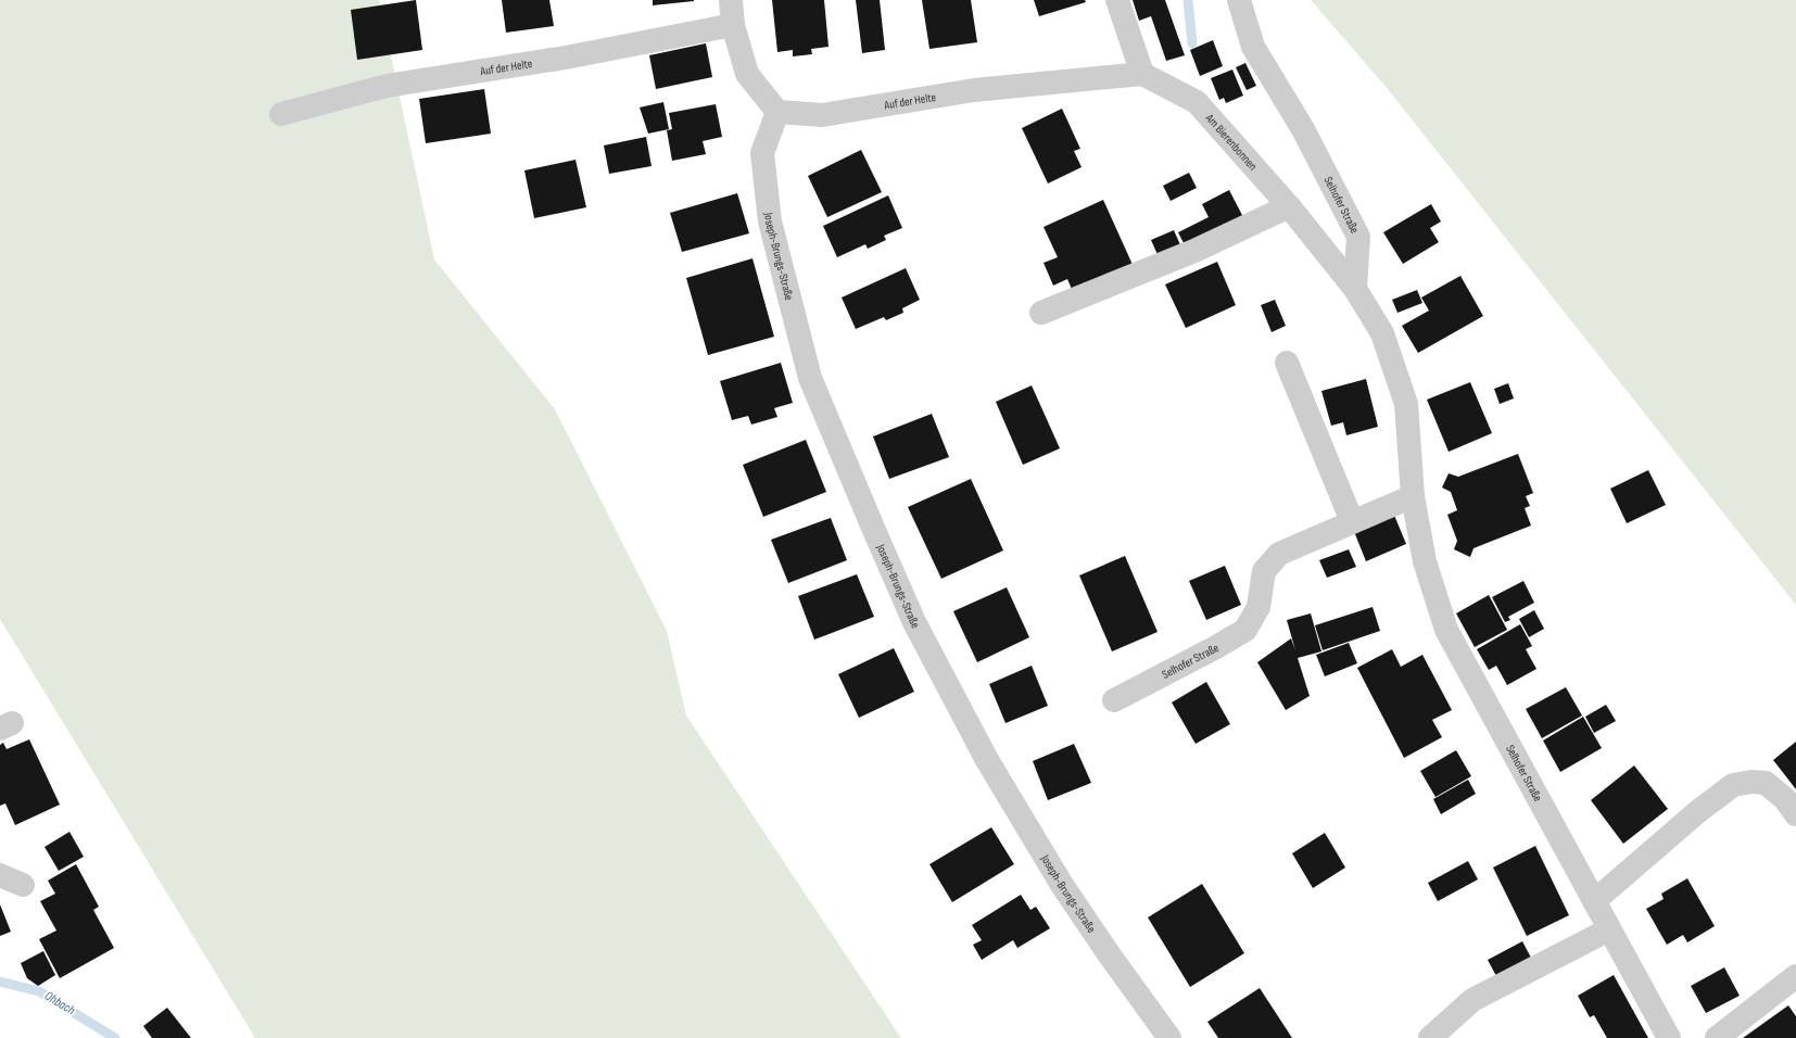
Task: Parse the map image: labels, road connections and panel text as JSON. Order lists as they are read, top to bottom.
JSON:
{
  "streets": {
    "street": [
      "Auf der Helte",
      "Am Bierenbonnen",
      "Selhofer Straße",
      "Joseph-Brungs-Straße"
    ]
  },
  "crossings": [
    ["Auf der Helte", "Am Bierenbonnen"],
    ["Auf der Helte", "Joseph-Brungs-Straße"],
    ["Am Bierenbonnen", "Selhofer Straße"]
  ],
  "water": ["Ohbach"]
}
